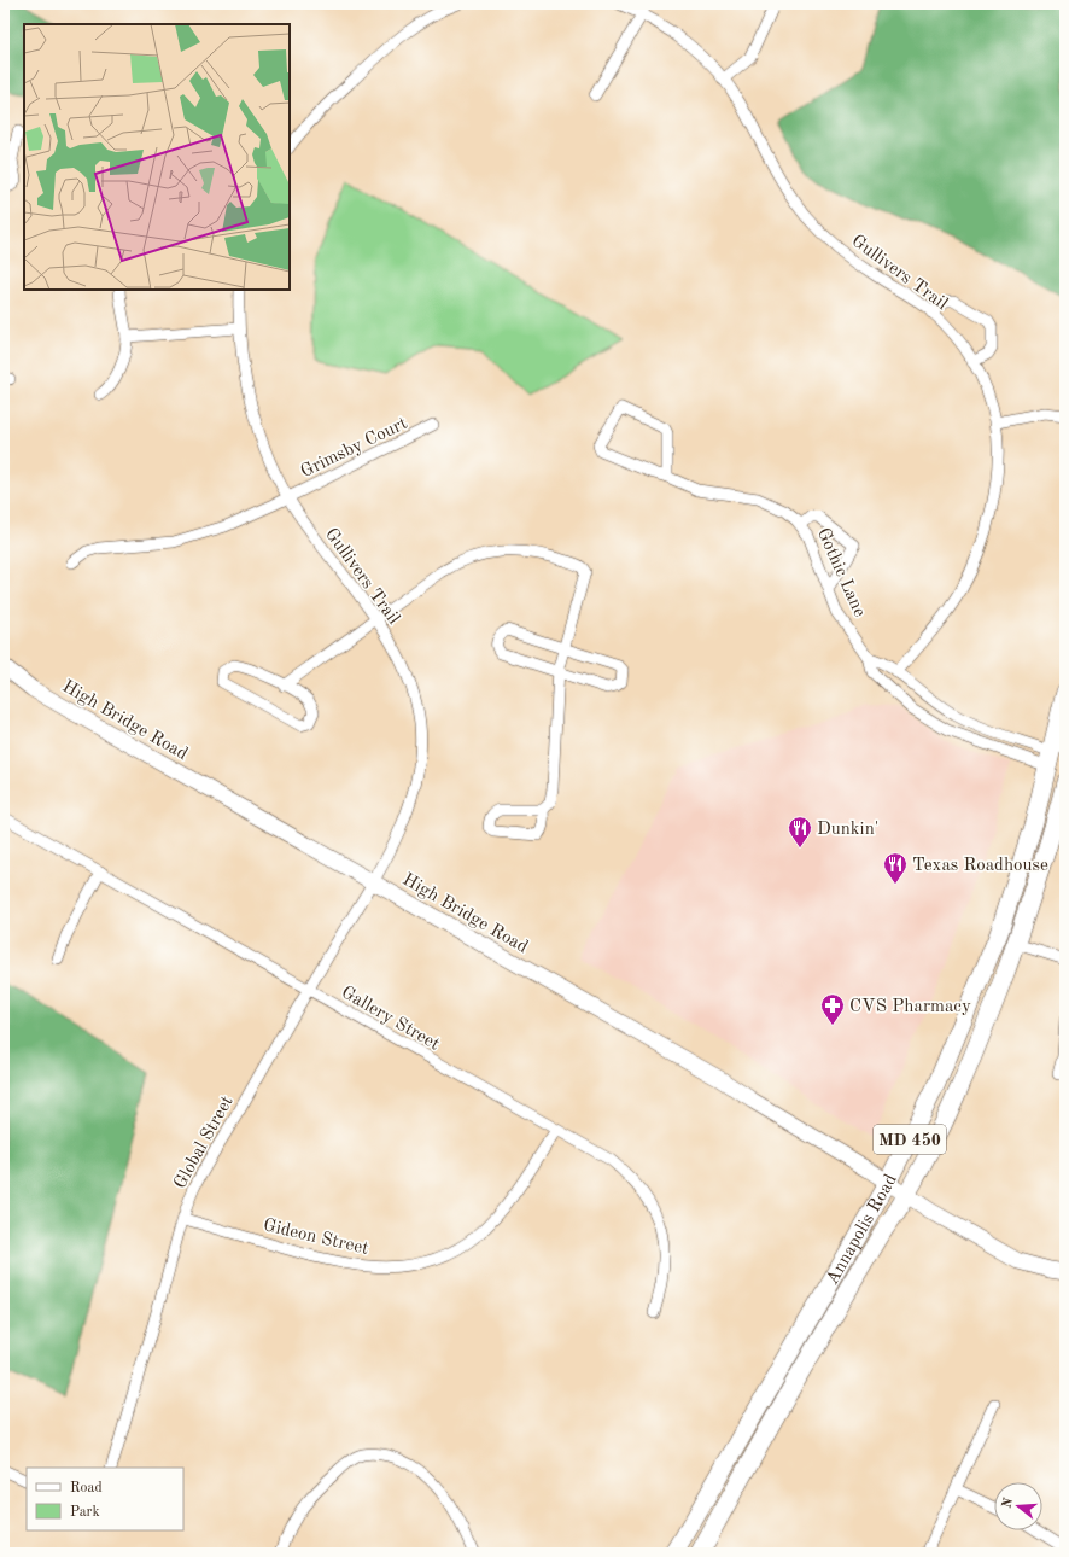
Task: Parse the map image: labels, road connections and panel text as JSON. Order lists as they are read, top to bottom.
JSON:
{
  "streets": {
    "main road": ["MD 450", "Annapolis Road"],
    "street": [
      "Gullivers Trail",
      "Grimsby Court",
      "Gothic Lane",
      "High Bridge Road",
      "Gallery Street",
      "Global Street",
      "Gideon Street"
    ]
  },
  "crossings": [
    ["Gullivers Trail", "Grimsby Court"],
    ["Gullivers Trail", "High Bridge Road"],
    ["Gullivers Trail", "Global Street"],
    ["Gothic Lane", "Annapolis Road"],
    ["High Bridge Road", "Global Street"],
    ["High Bridge Road", "Annapolis Road"],
    ["Gallery Street", "Global Street"],
    ["Gallery Street", "Gideon Street"],
    ["Global Street", "Gideon Street"]
  ],
  "places": {
    "restaurant": ["Dunkin'", "Texas Roadhouse"],
    "pharmacy": ["CVS Pharmacy"]
  },
  "legend": ["Road", "Park"],
  "north": "left"
}
